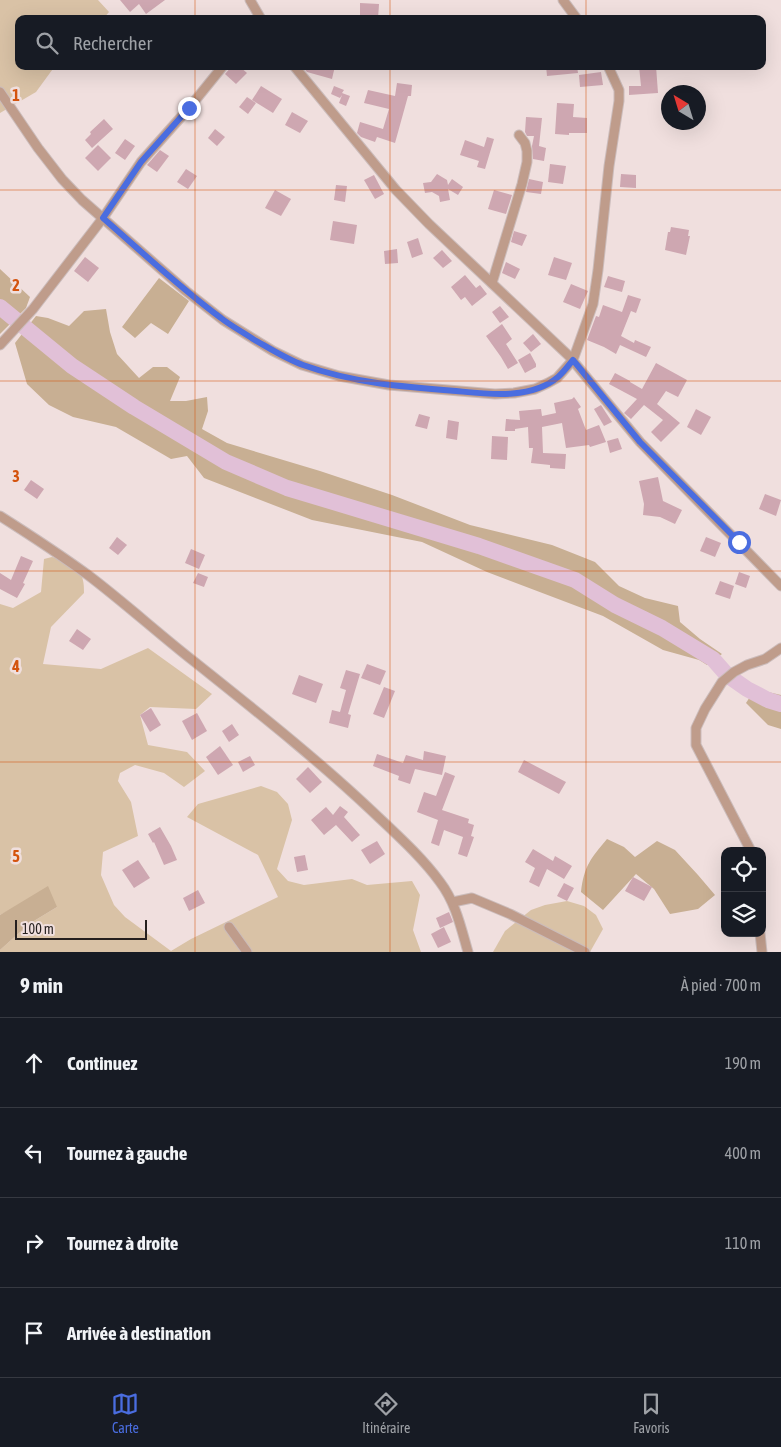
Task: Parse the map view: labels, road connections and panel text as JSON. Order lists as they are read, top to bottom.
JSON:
{
  "scale_bar": "100 m",
  "north": "top left",
  "page": {
    "search": "Rechercher",
    "scale": "100 m",
    "heading": ["9 min", "À pied · 700 m"],
    "list": [
      ["Continuez", "190 m"],
      ["Tournez à gauche", "400 m"],
      ["Tournez à droite", "110 m"],
      "Arrivée à destination"
    ],
    "nav": ["Carte", "Itinéraire", "Favoris"]
  },
  "grid": {
    "rows": [
      "1",
      "2",
      "3",
      "4",
      "5"
    ]
  }
}
